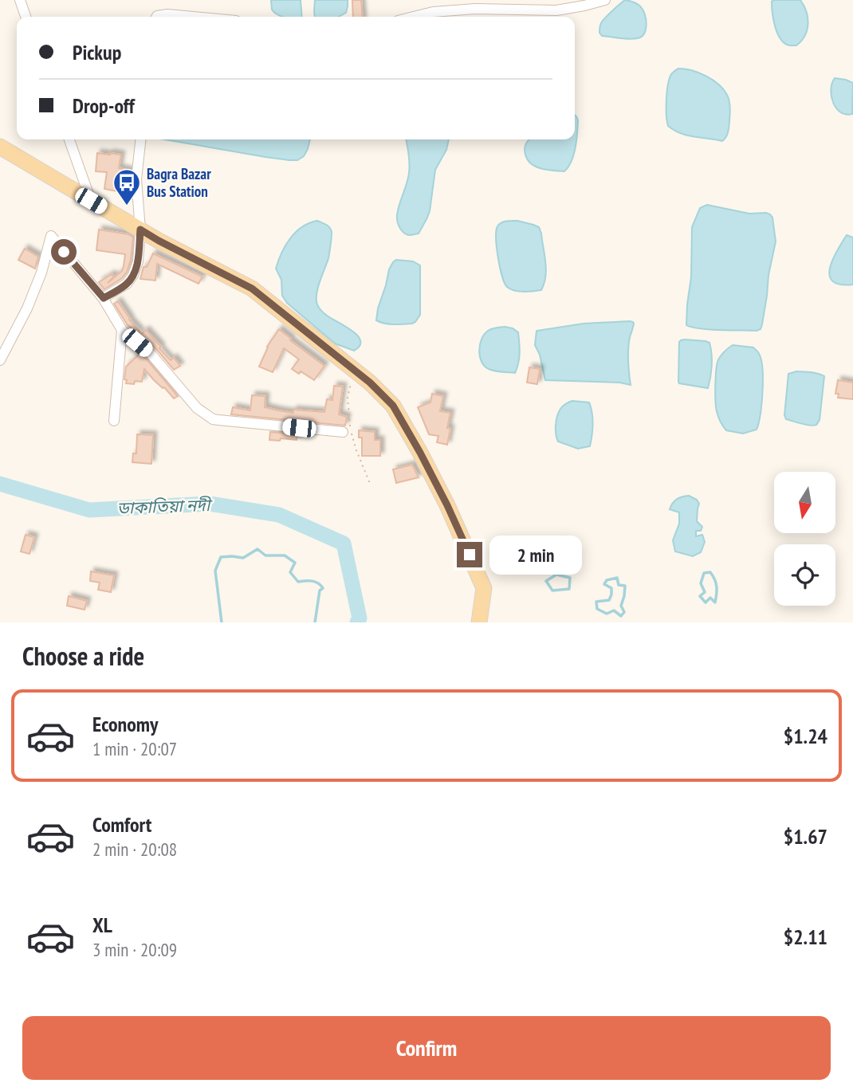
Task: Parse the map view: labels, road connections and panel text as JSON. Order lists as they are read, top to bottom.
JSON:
{
  "water": ["ডাকাতিয়া নদী"],
  "places": {
    "bus stop": ["Bagra Bazar Bus Station"]
  },
  "north": "bottom",
  "page": {
    "banner": ["Pickup", "Drop-off"],
    "bubble": "2 min",
    "heading": "Choose a ride",
    "list": [
      {
        "name": "Economy",
        "note": "1 min · 20:07",
        "value": "$1.24"
      },
      {
        "name": "Comfort",
        "note": "2 min · 20:08",
        "value": "$1.67"
      },
      {
        "name": "XL",
        "note": "3 min · 20:09",
        "value": "$2.11"
      }
    ],
    "buttons": "Confirm"
  }
}
